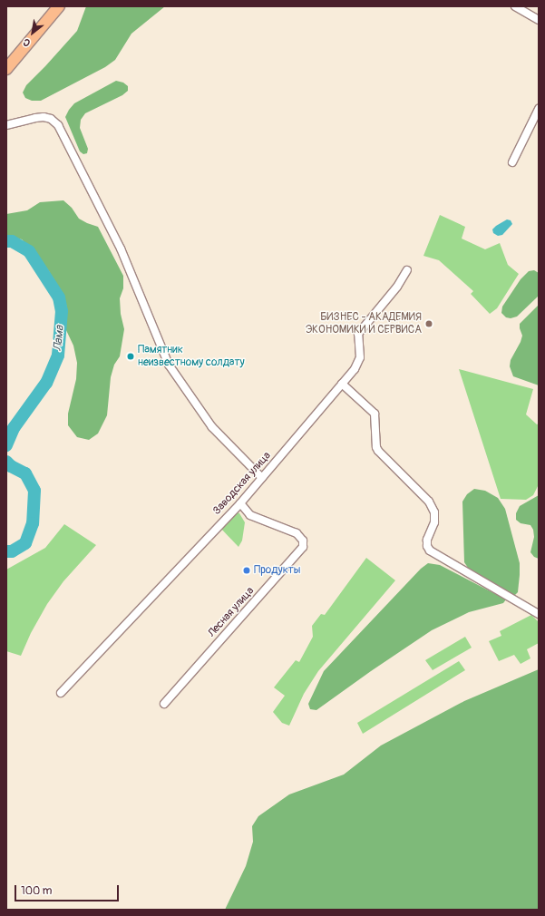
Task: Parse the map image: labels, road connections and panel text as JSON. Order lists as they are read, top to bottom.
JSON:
{
  "streets": {
    "street": ["Заводская улица", "Лесная улица"]
  },
  "crossings": [
    ["Заводская улица", "Лесная улица"]
  ],
  "water": ["Лама"],
  "places": ["БИЗНЕС - АКАДЕМИЯ ЭКОНОМИКИ И СЕРВИСА", "Памятник неизвестному солдату", "Продукты"],
  "scale_bar": "100 m",
  "north": "bottom left"
}
